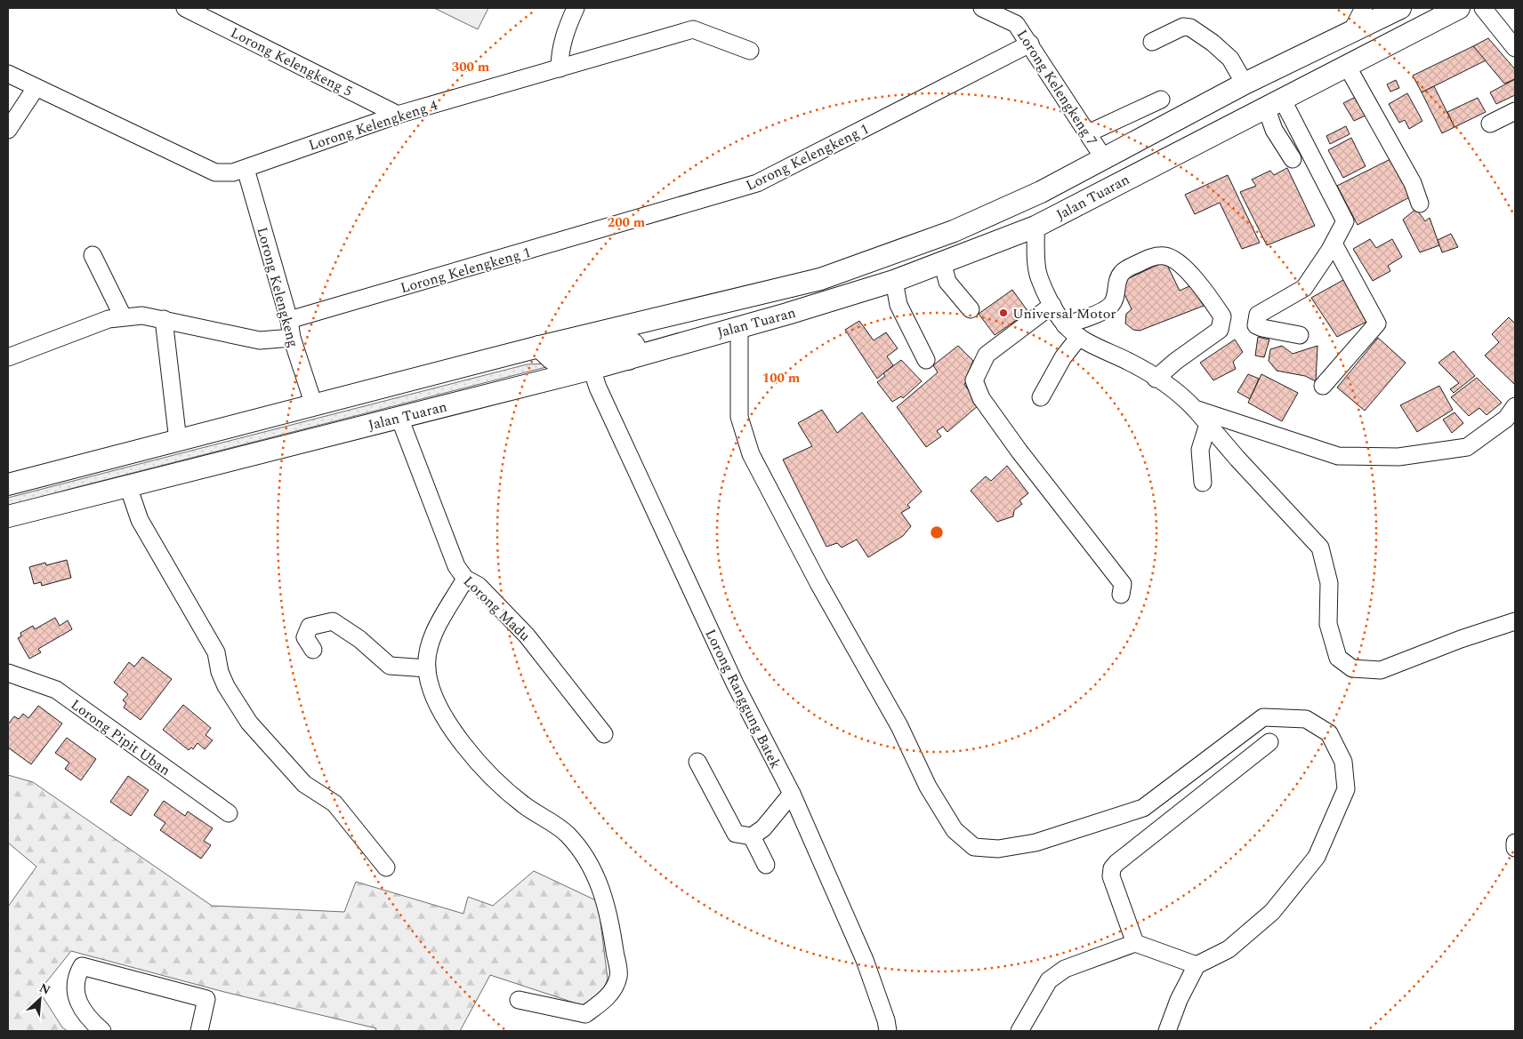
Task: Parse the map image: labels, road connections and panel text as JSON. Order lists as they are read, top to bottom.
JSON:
{
  "streets": {
    "main road": ["Jalan Tuaran"],
    "street": [
      "Lorong Kelengkeng 5",
      "Lorong Kelengkeng 7",
      "Lorong Kelengkeng 4",
      "Lorong Kelengkeng 1",
      "Lorong Kelengkeng",
      "Lorong Madu",
      "Lorong Ranggung Batek",
      "Lorong Pipit Uban"
    ]
  },
  "crossings": [
    ["Lorong Kelengkeng 5", "Lorong Kelengkeng 4"],
    ["Lorong Kelengkeng 7", "Lorong Kelengkeng 1"],
    ["Lorong Kelengkeng 7", "Jalan Tuaran"],
    ["Lorong Kelengkeng 4", "Lorong Kelengkeng"],
    ["Lorong Kelengkeng 1", "Lorong Kelengkeng"],
    ["Jalan Tuaran", "Lorong Kelengkeng"],
    ["Jalan Tuaran", "Lorong Madu"],
    ["Jalan Tuaran", "Lorong Ranggung Batek"]
  ],
  "places": ["Universal Motor"],
  "north": "top right",
  "rings": ["300 m", "200 m", "100 m"]
}
